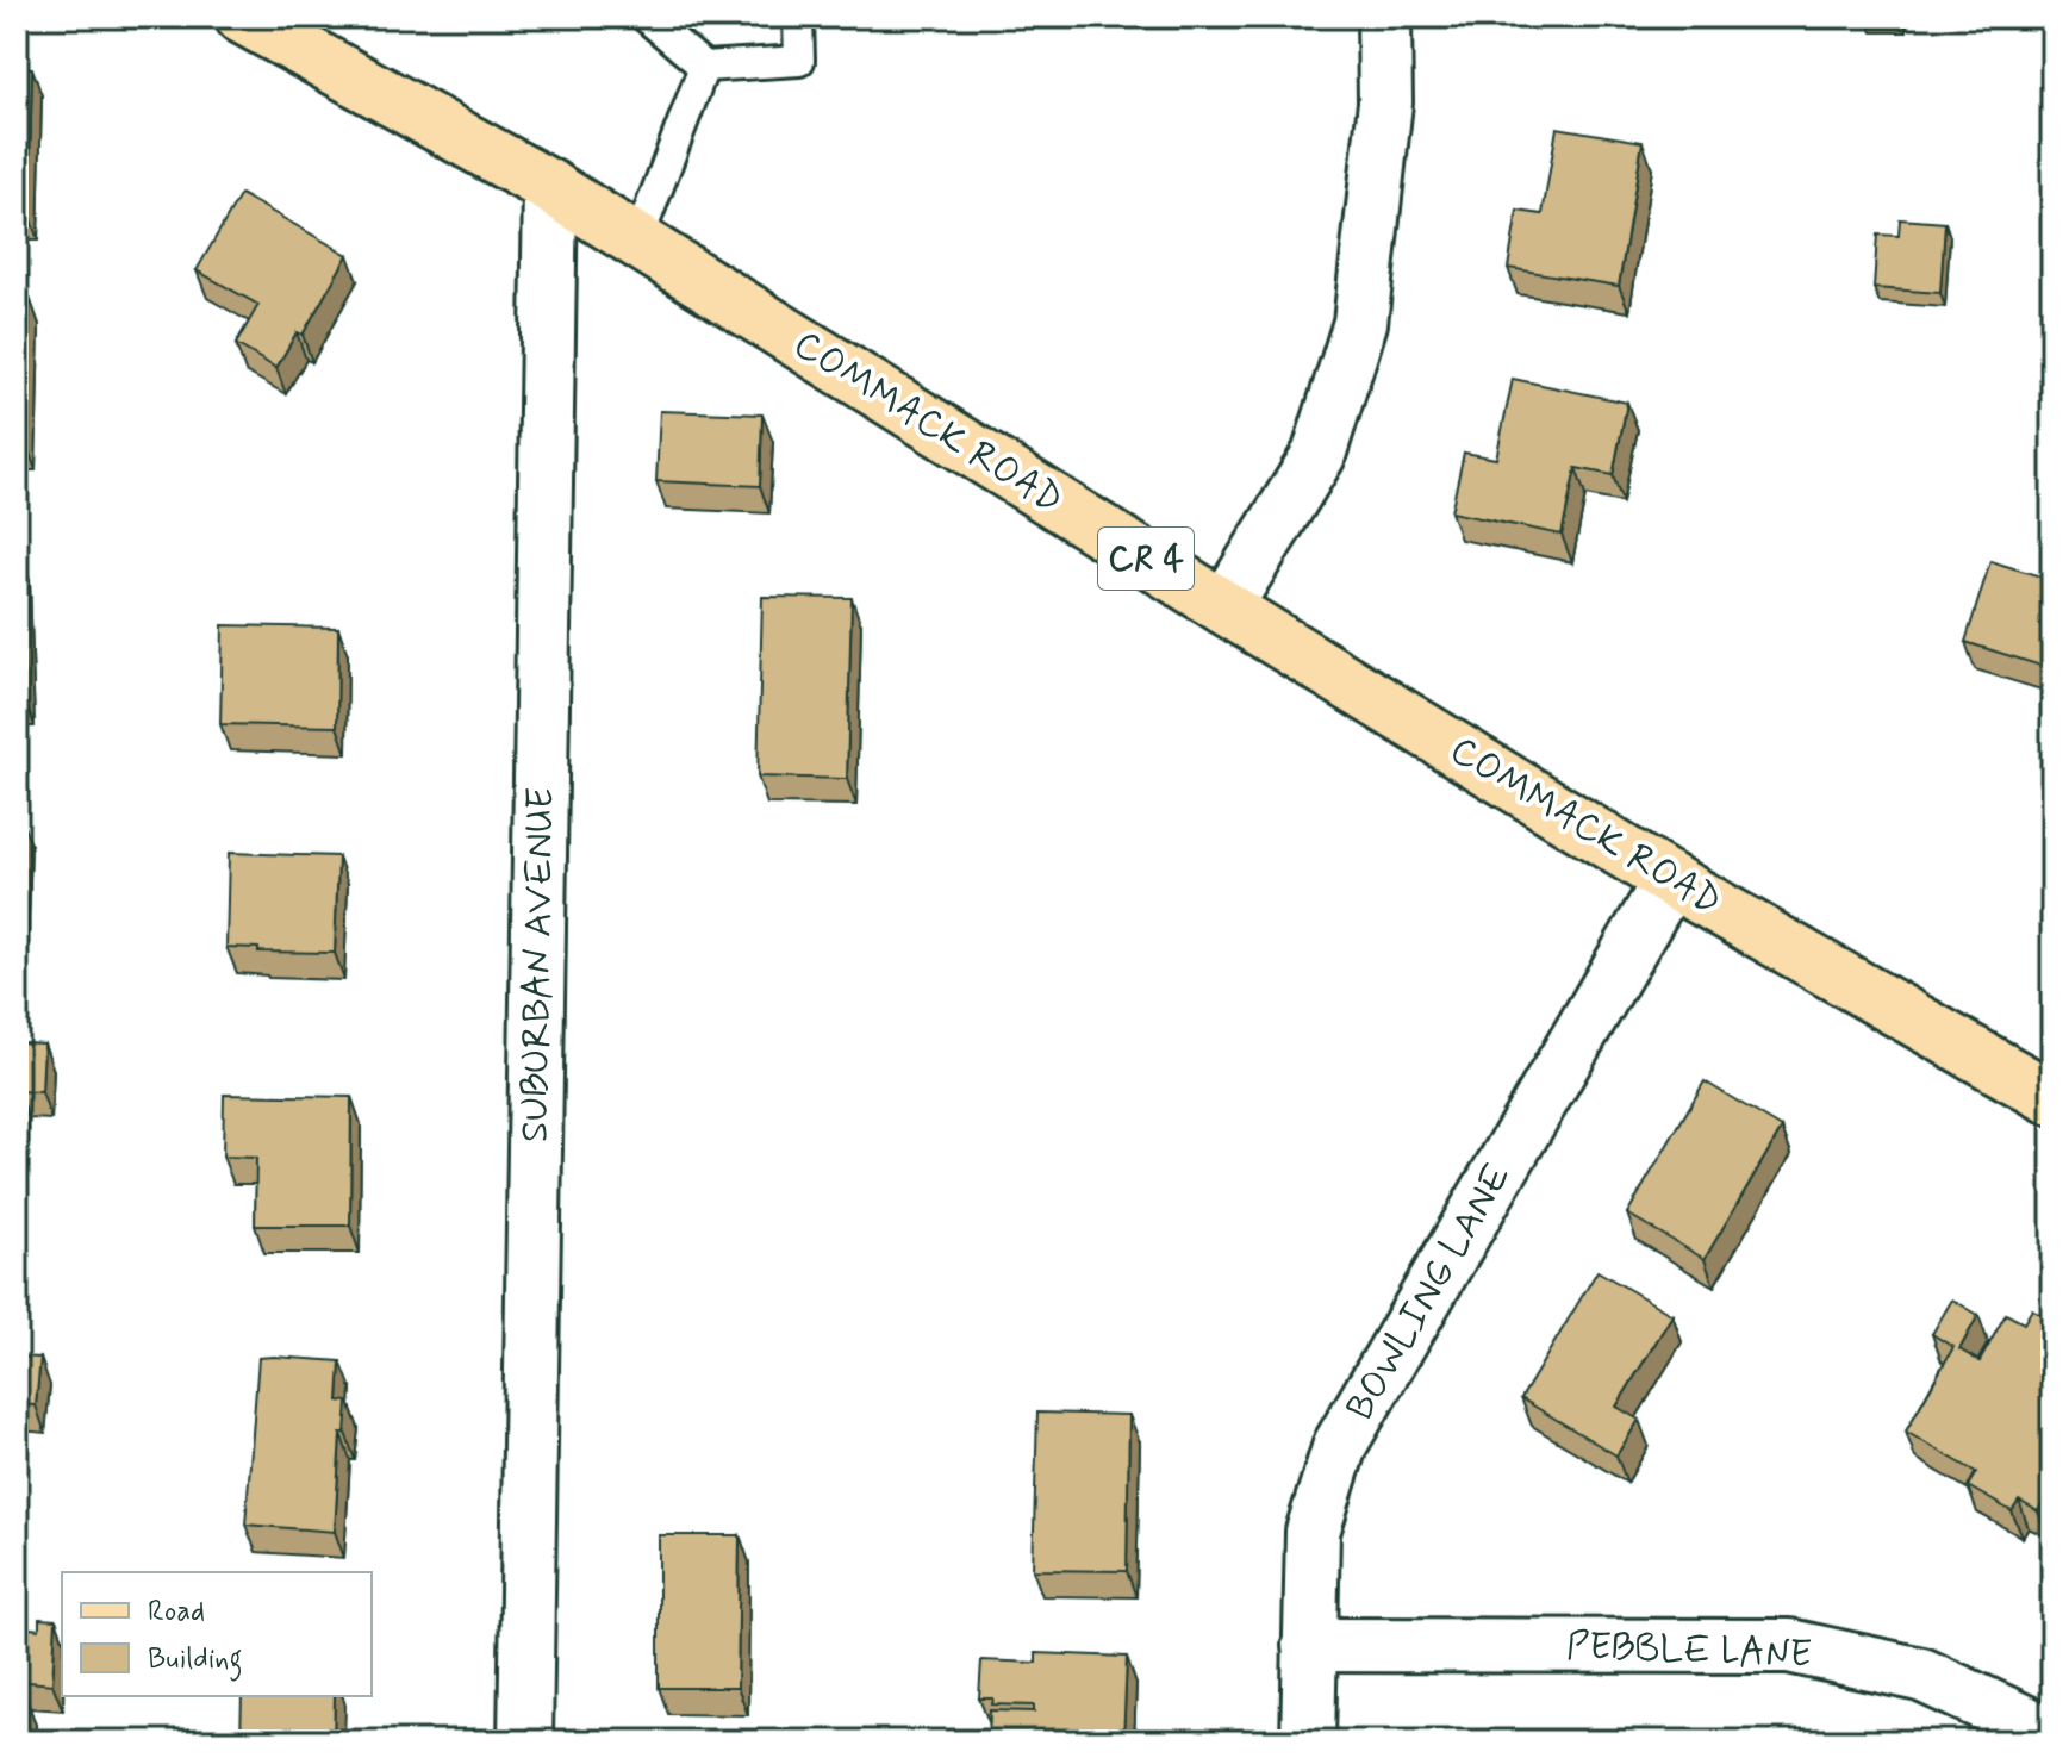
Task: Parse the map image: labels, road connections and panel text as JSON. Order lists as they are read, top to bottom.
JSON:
{
  "streets": {
    "main road": ["COMMACK ROAD", "CR 4"],
    "street": ["SUBURBAN AVENUE", "BOWLING LANE", "PEBBLE LANE"]
  },
  "crossings": [
    ["COMMACK ROAD", "SUBURBAN AVENUE"],
    ["COMMACK ROAD", "BOWLING LANE"],
    ["BOWLING LANE", "PEBBLE LANE"]
  ],
  "legend": ["Road", "Building"]
}
